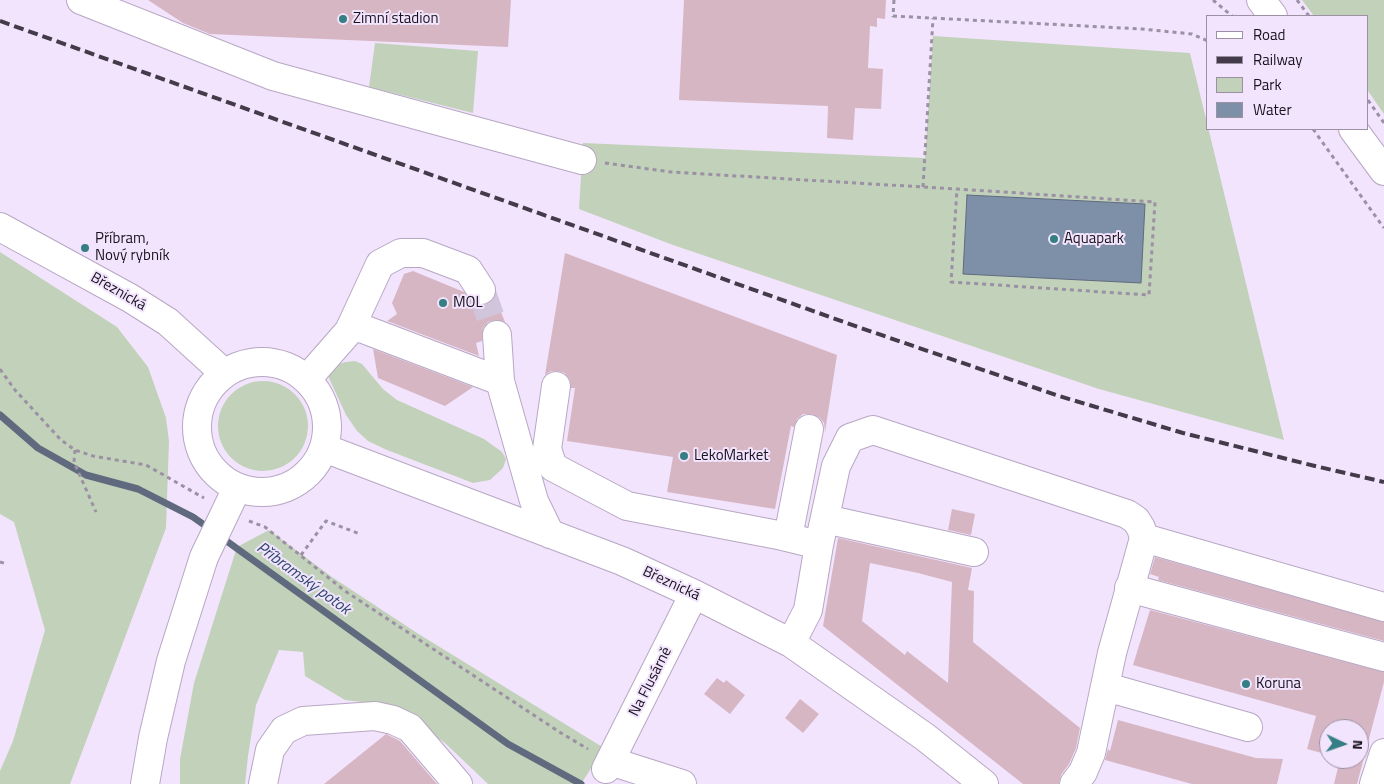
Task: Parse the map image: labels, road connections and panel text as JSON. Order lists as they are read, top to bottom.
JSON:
{
  "streets": {
    "street": ["Březnická", "Na Flusárně"]
  },
  "crossings": [
    ["Březnická", "Na Flusárně"]
  ],
  "water": ["Příbramský potok"],
  "places": [
    "Zimní stadion",
    "Aquapark",
    "Příbram, Nový rybník",
    "MOL",
    "LekoMarket",
    "Koruna"
  ],
  "legend": [
    "Road",
    "Railway",
    "Park",
    "Water"
  ],
  "north": "right"
}
